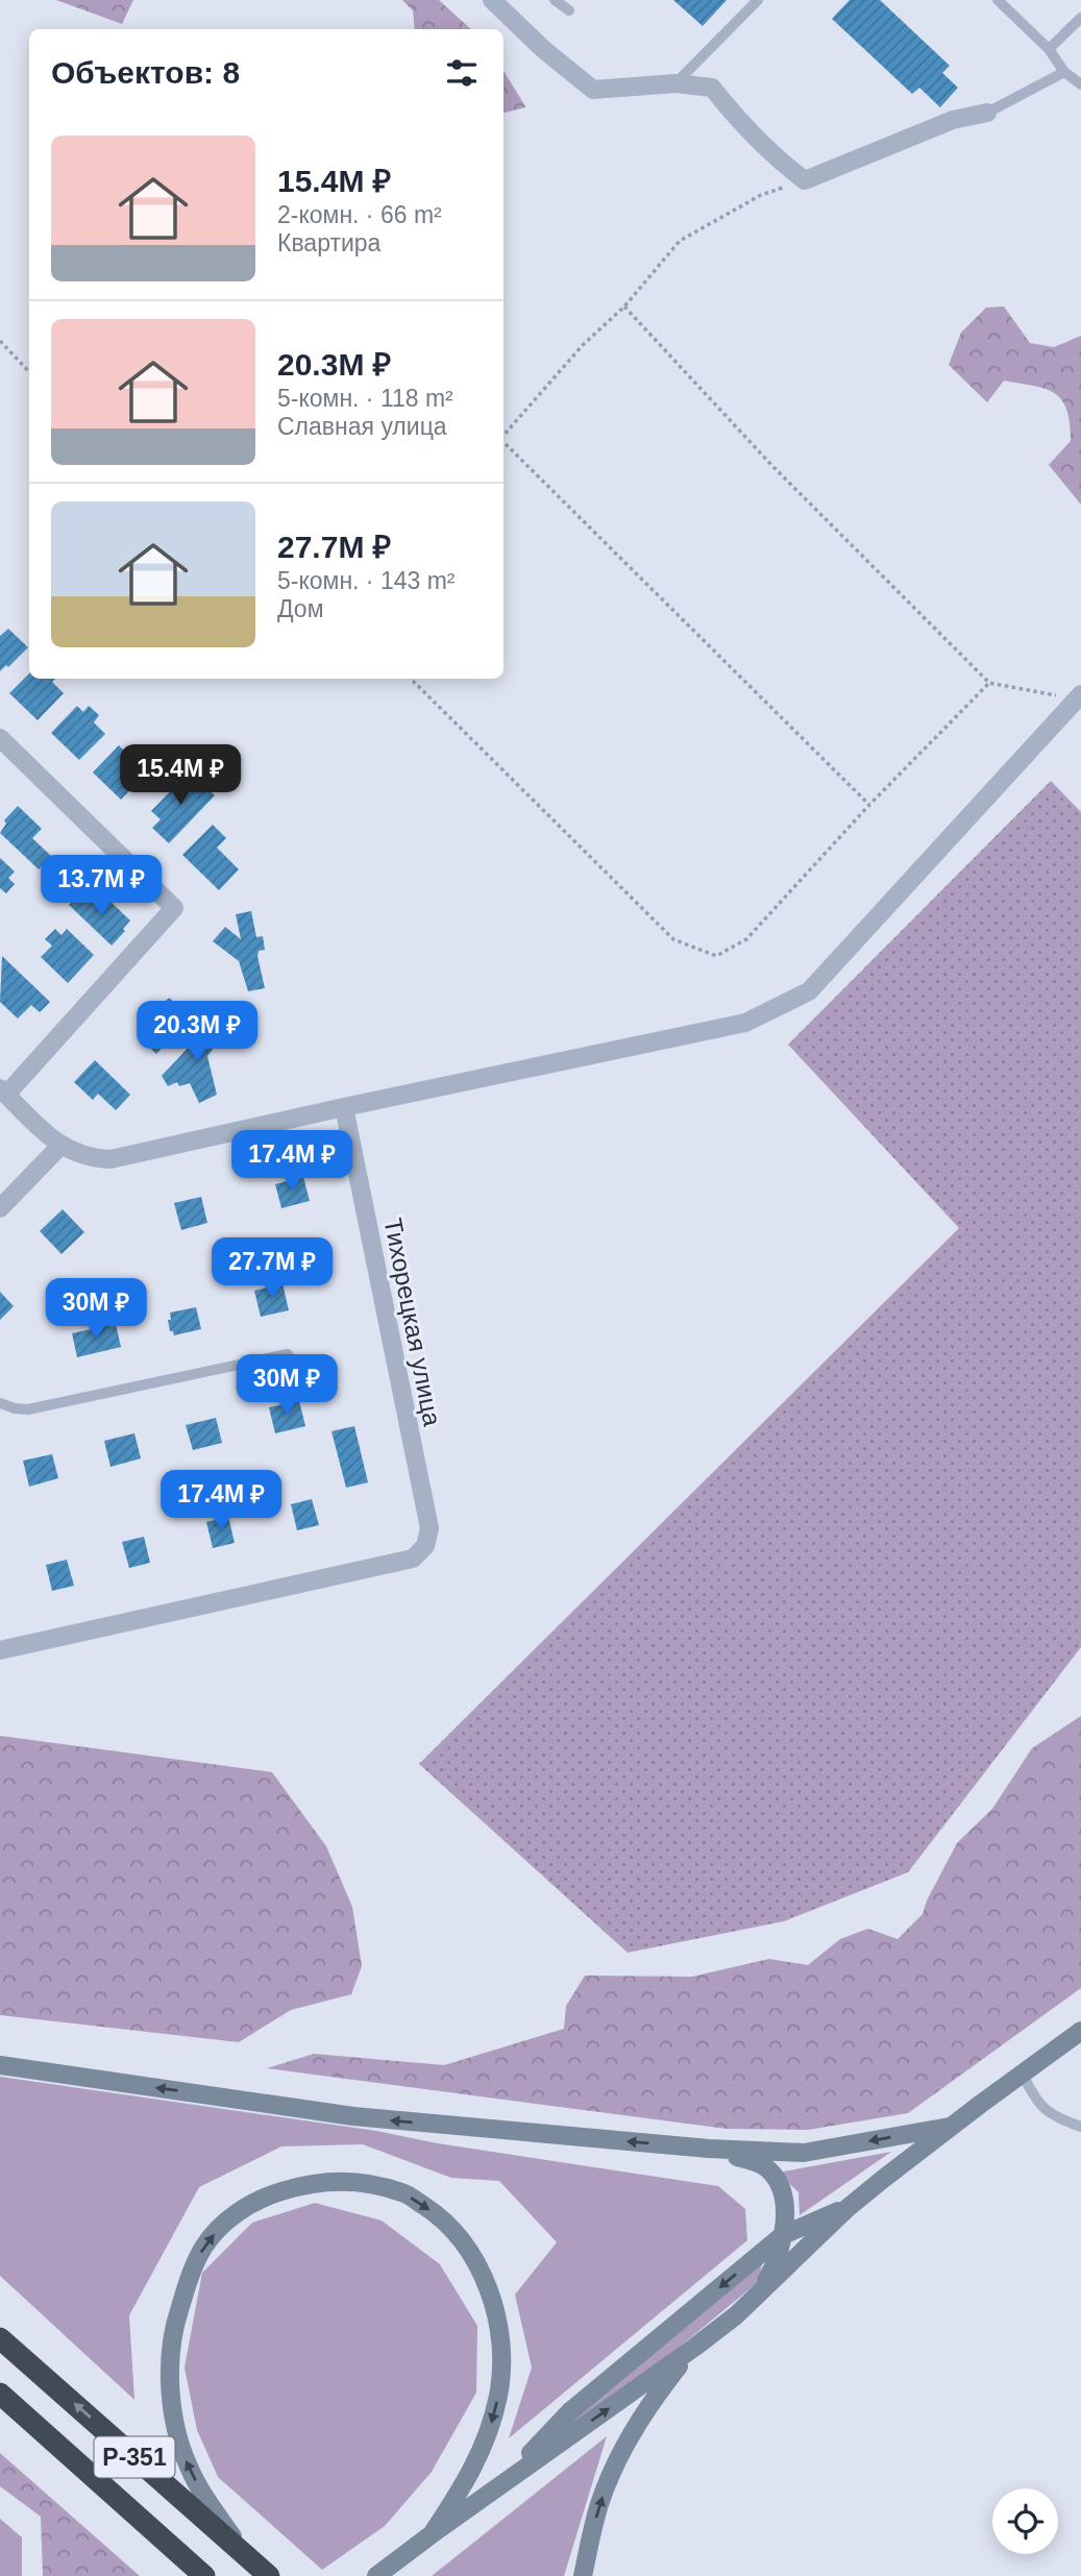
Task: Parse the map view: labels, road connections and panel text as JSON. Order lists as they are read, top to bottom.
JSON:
{
  "streets": {
    "highway": ["Р-351"],
    "street": ["Тихорецкая улица"]
  },
  "page": {
    "heading": "Объектов: 8",
    "list": [
      {
        "name": "15.4M ₽",
        "note": "2-комн. · 66 m² · Квартира"
      },
      {
        "name": "20.3M ₽",
        "note": "5-комн. · 118 m² · Славная улица"
      },
      {
        "name": "27.7M ₽",
        "note": "5-комн. · 143 m² · Дом"
      }
    ],
    "price": [
      "15.4M ₽",
      "13.7M ₽",
      "20.3M ₽",
      "17.4M ₽",
      "27.7M ₽",
      "30M ₽",
      "30M ₽",
      "17.4M ₽"
    ]
  }
}
